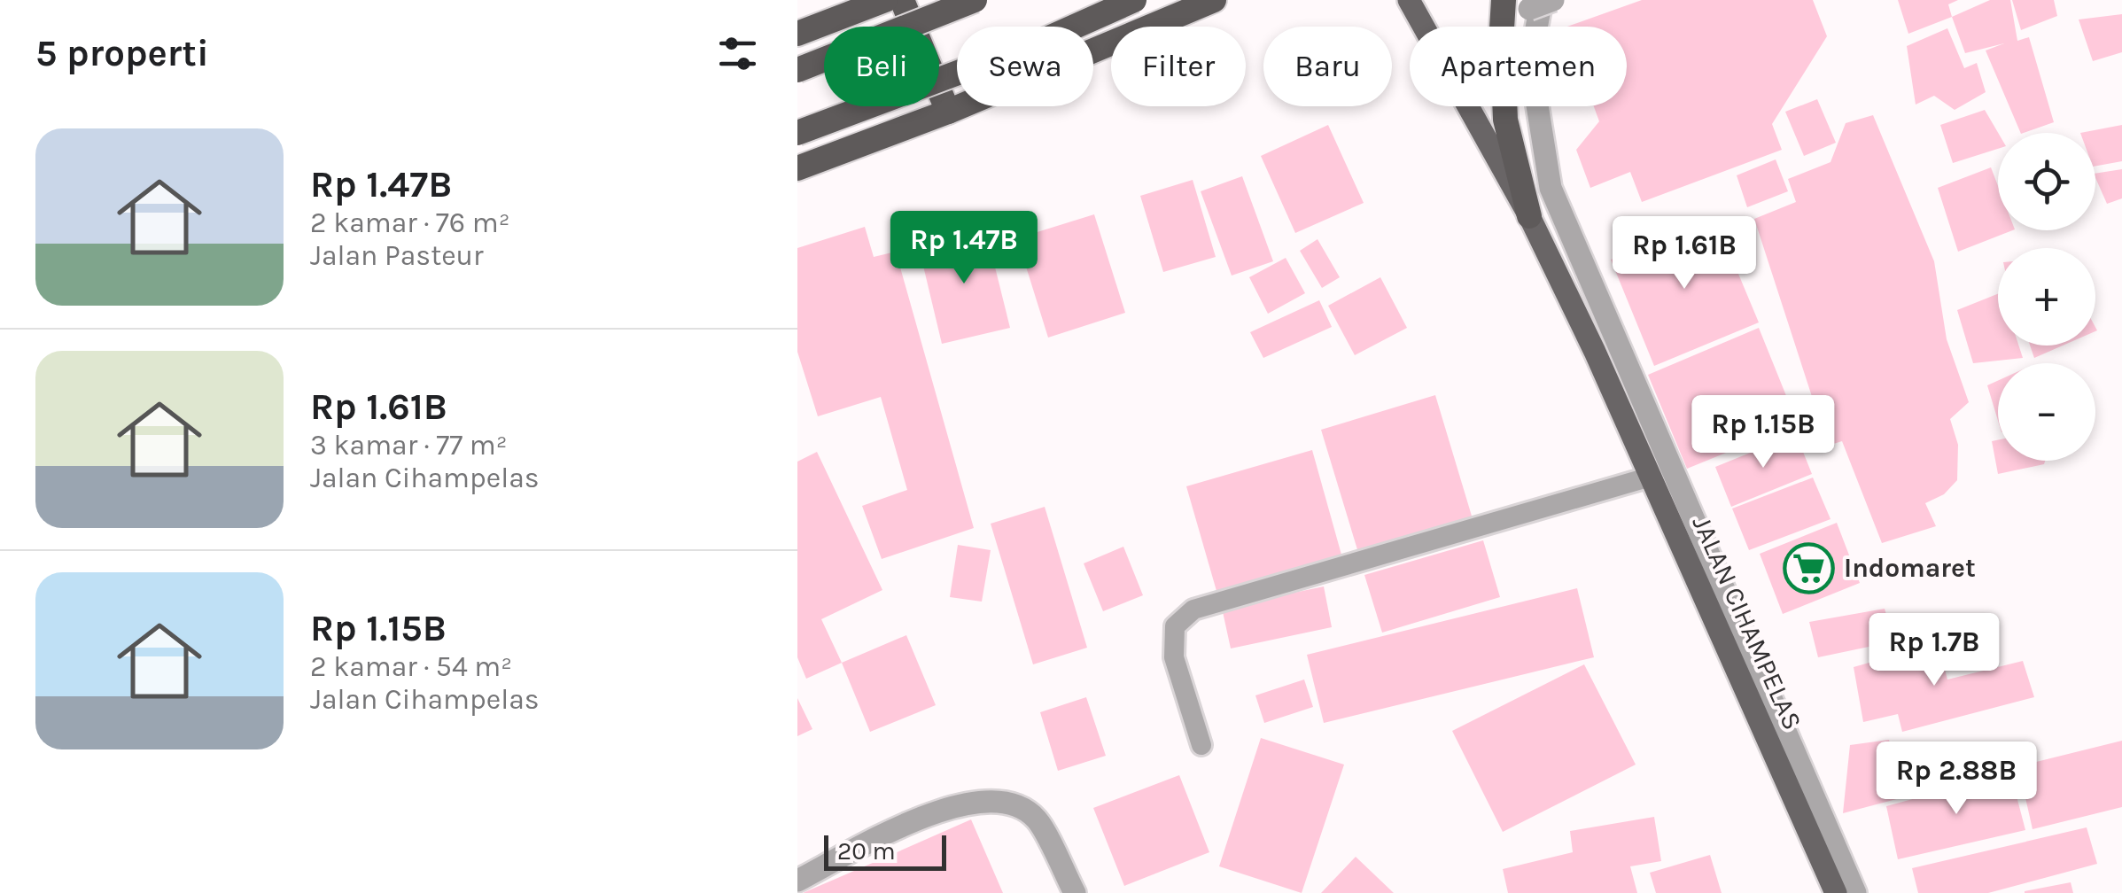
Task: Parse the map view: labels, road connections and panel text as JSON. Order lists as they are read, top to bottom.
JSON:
{
  "streets": {
    "main road": ["JALAN CIHAMPELAS"]
  },
  "places": {
    "supermarket": ["Indomaret"]
  },
  "scale_bar": "20 m",
  "page": {
    "heading": "5 properti",
    "chip": [
      "Beli",
      "Sewa",
      "Filter",
      "Baru",
      "Apartemen"
    ],
    "list": [
      {
        "name": "Rp 1.47B",
        "note": "2 kamar · 76 m² · Jalan Pasteur"
      },
      {
        "name": "Rp 1.61B",
        "note": "3 kamar · 77 m² · Jalan Cihampelas"
      },
      {
        "name": "Rp 1.15B",
        "note": "2 kamar · 54 m² · Jalan Cihampelas"
      }
    ],
    "map_buttons": ["+", "−"],
    "price": [
      "Rp 1.47B",
      "Rp 1.61B",
      "Rp 1.15B",
      "Rp 1.7B",
      "Rp 2.88B"
    ],
    "scale": "20 m"
  }
}
